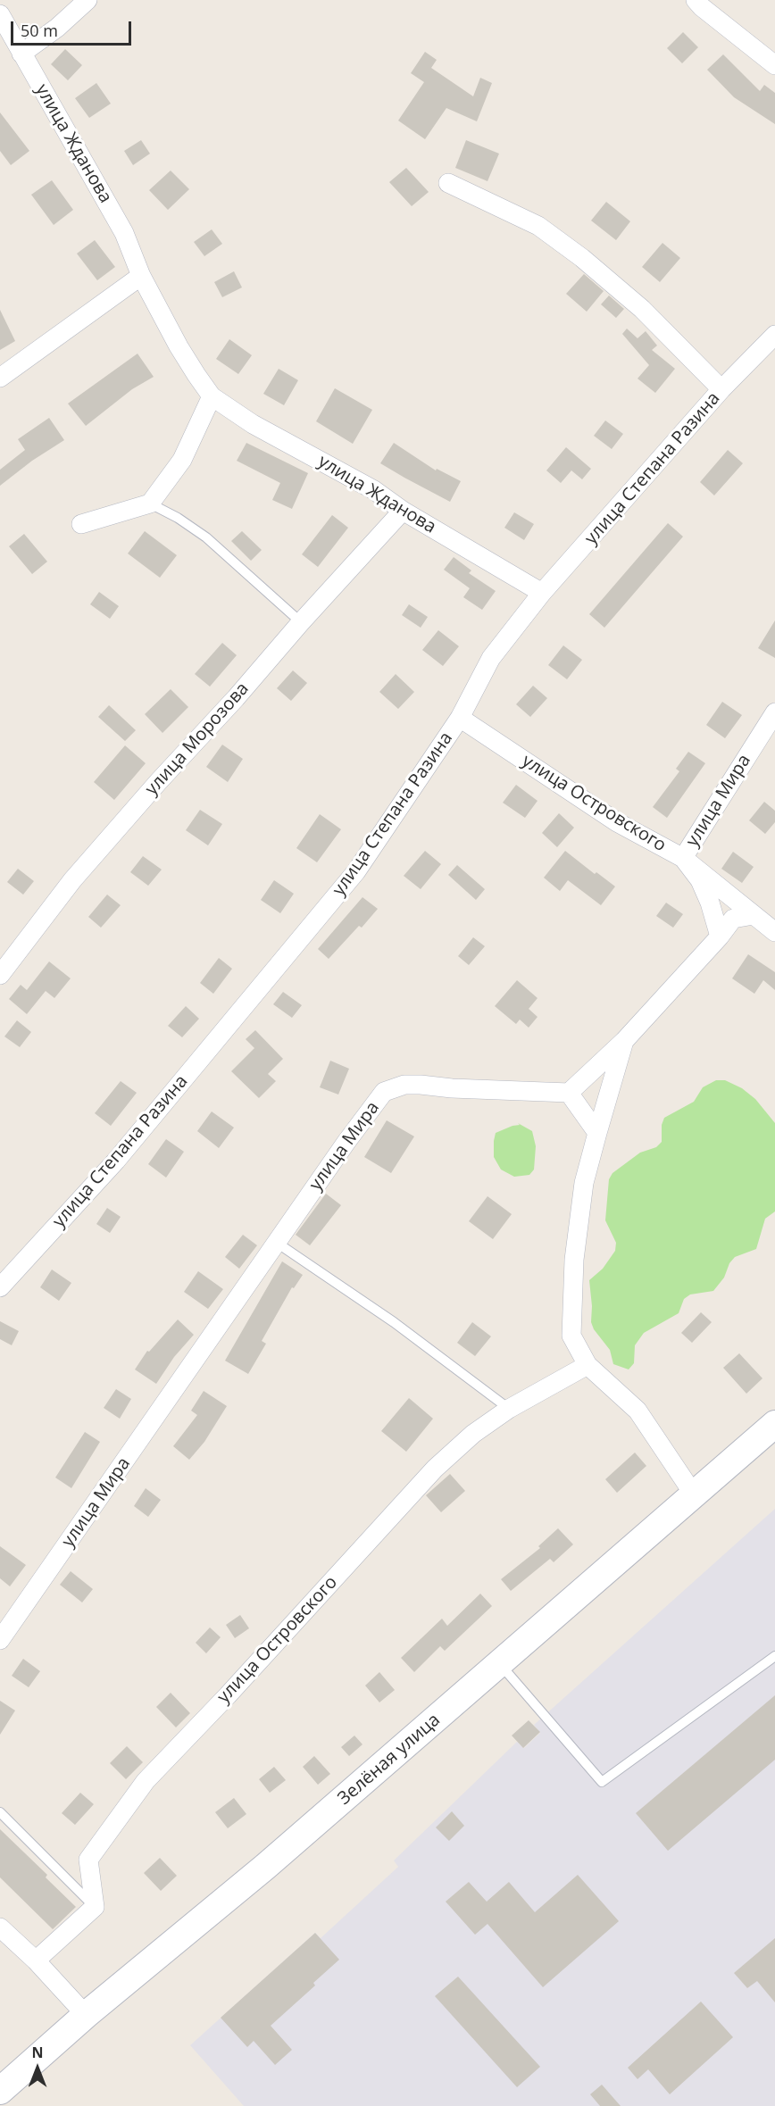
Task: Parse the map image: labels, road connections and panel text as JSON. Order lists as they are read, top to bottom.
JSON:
{
  "streets": {
    "street": [
      "улица Жданова",
      "улица Степана Разина",
      "улица Морозова",
      "улица Мира",
      "улица Островского",
      "Зелёная улица"
    ]
  },
  "crossings": [
    ["улица Жданова", "улица Степана Разина"],
    ["улица Жданова", "улица Морозова"],
    ["улица Степана Разина", "улица Островского"],
    ["улица Мира", "улица Островского"]
  ],
  "scale_bar": "50 m",
  "north": "top"
}
